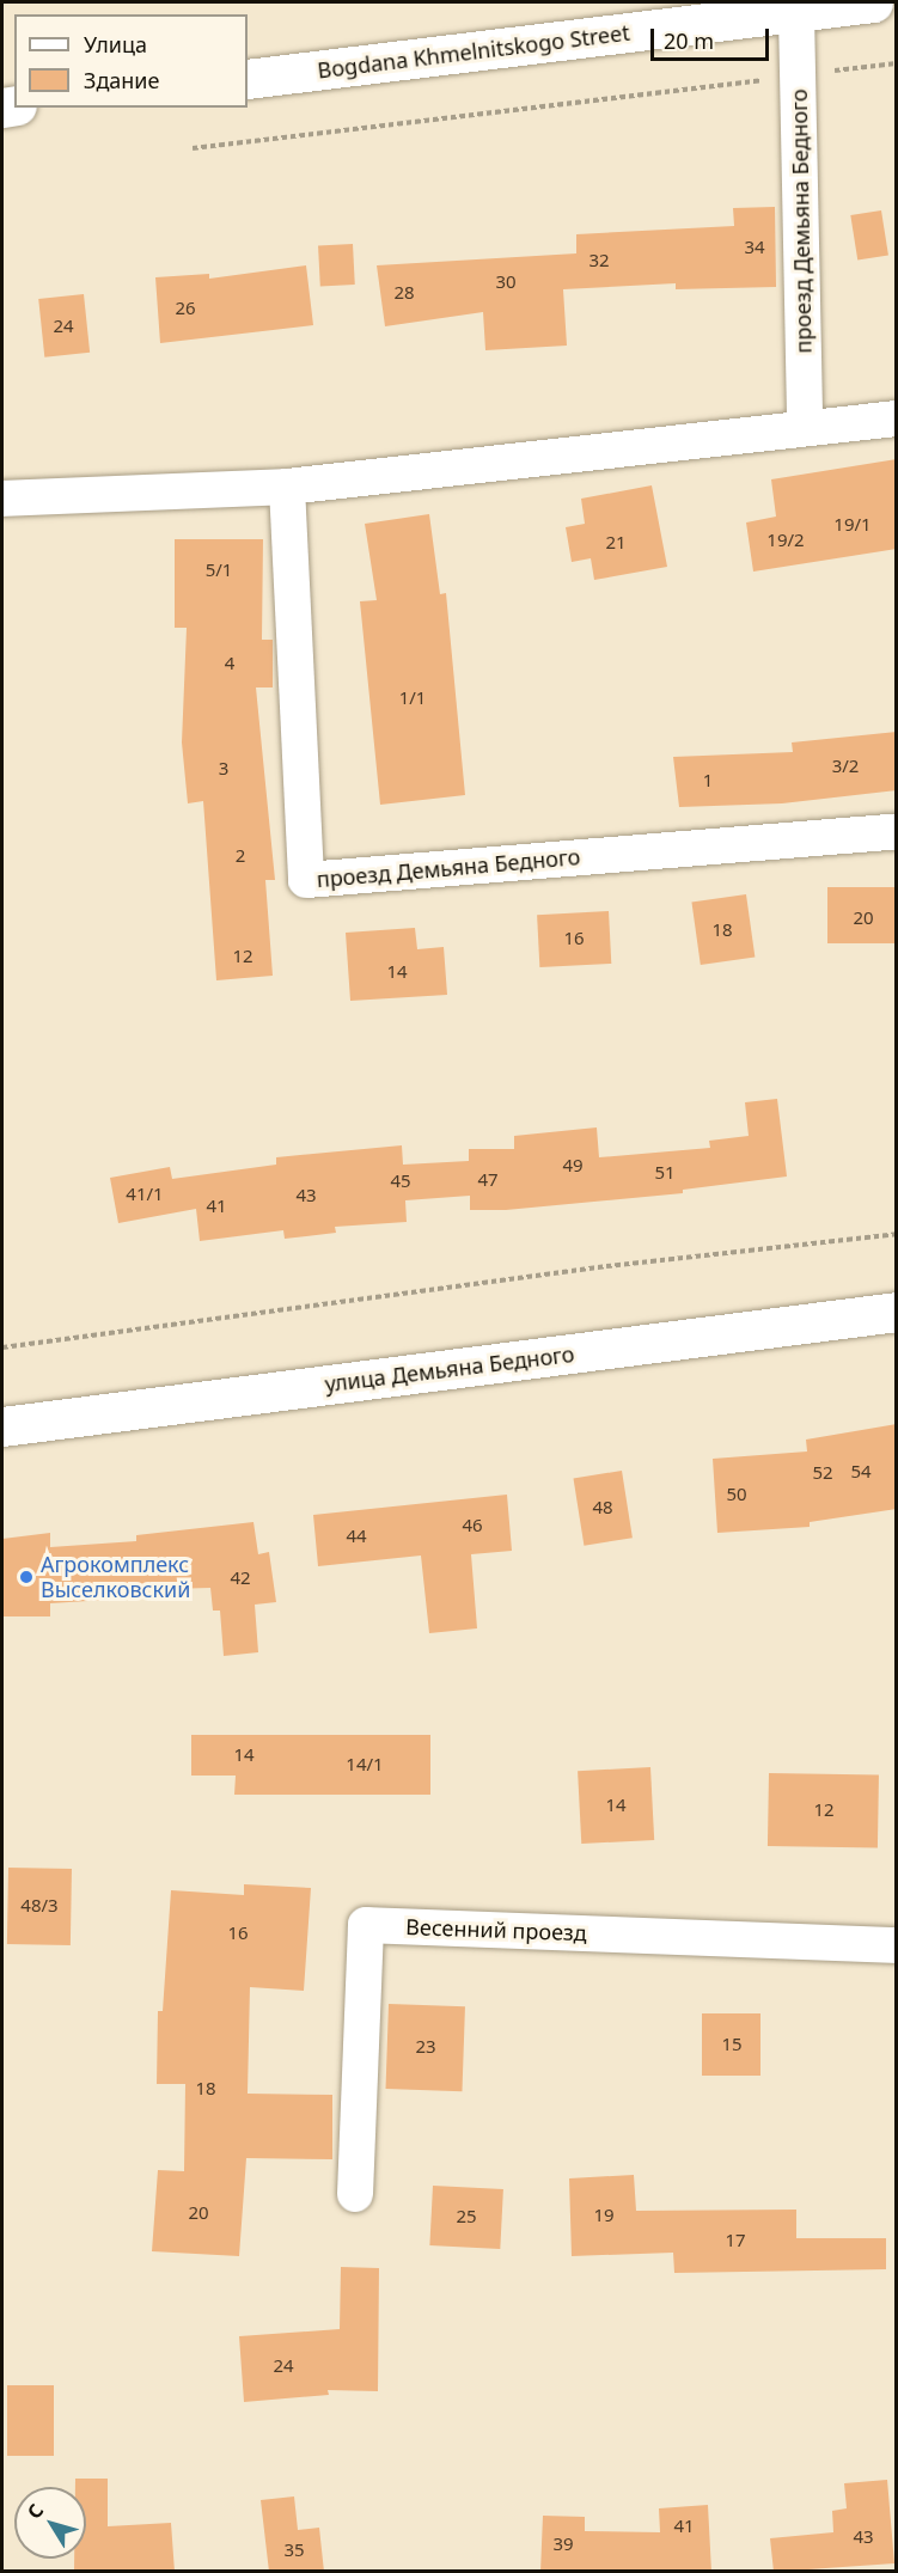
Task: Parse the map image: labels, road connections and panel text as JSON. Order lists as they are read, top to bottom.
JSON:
{
  "streets": {
    "street": [
      "Bogdana Khmelnitskogo Street",
      "проезд Демьяна Бедного",
      "улица Демьяна Бедного",
      "Весенний проезд"
    ]
  },
  "crossings": [
    ["Bogdana Khmelnitskogo Street", "проезд Демьяна Бедного"]
  ],
  "places": ["Агрокомплекс Выселковский"],
  "house_numbers": [
    "34",
    "32",
    "30",
    "28",
    "26",
    "24",
    "19/1",
    "19/2",
    "21",
    "5/1",
    "4",
    "1/1",
    "3/2",
    "3",
    "1",
    "2",
    "20",
    "18",
    "16",
    "12",
    "14",
    "49",
    "51",
    "47",
    "45",
    "41/1",
    "43",
    "41",
    "54",
    "52",
    "50",
    "48",
    "46",
    "44",
    "42",
    "14",
    "14/1",
    "14",
    "12",
    "48/3",
    "16",
    "15",
    "23",
    "18",
    "20",
    "19",
    "25",
    "17",
    "24",
    "41",
    "43",
    "39",
    "35"
  ],
  "legend": ["Улица", "Здание"],
  "scale_bar": "20 m",
  "north": "top left"
}
